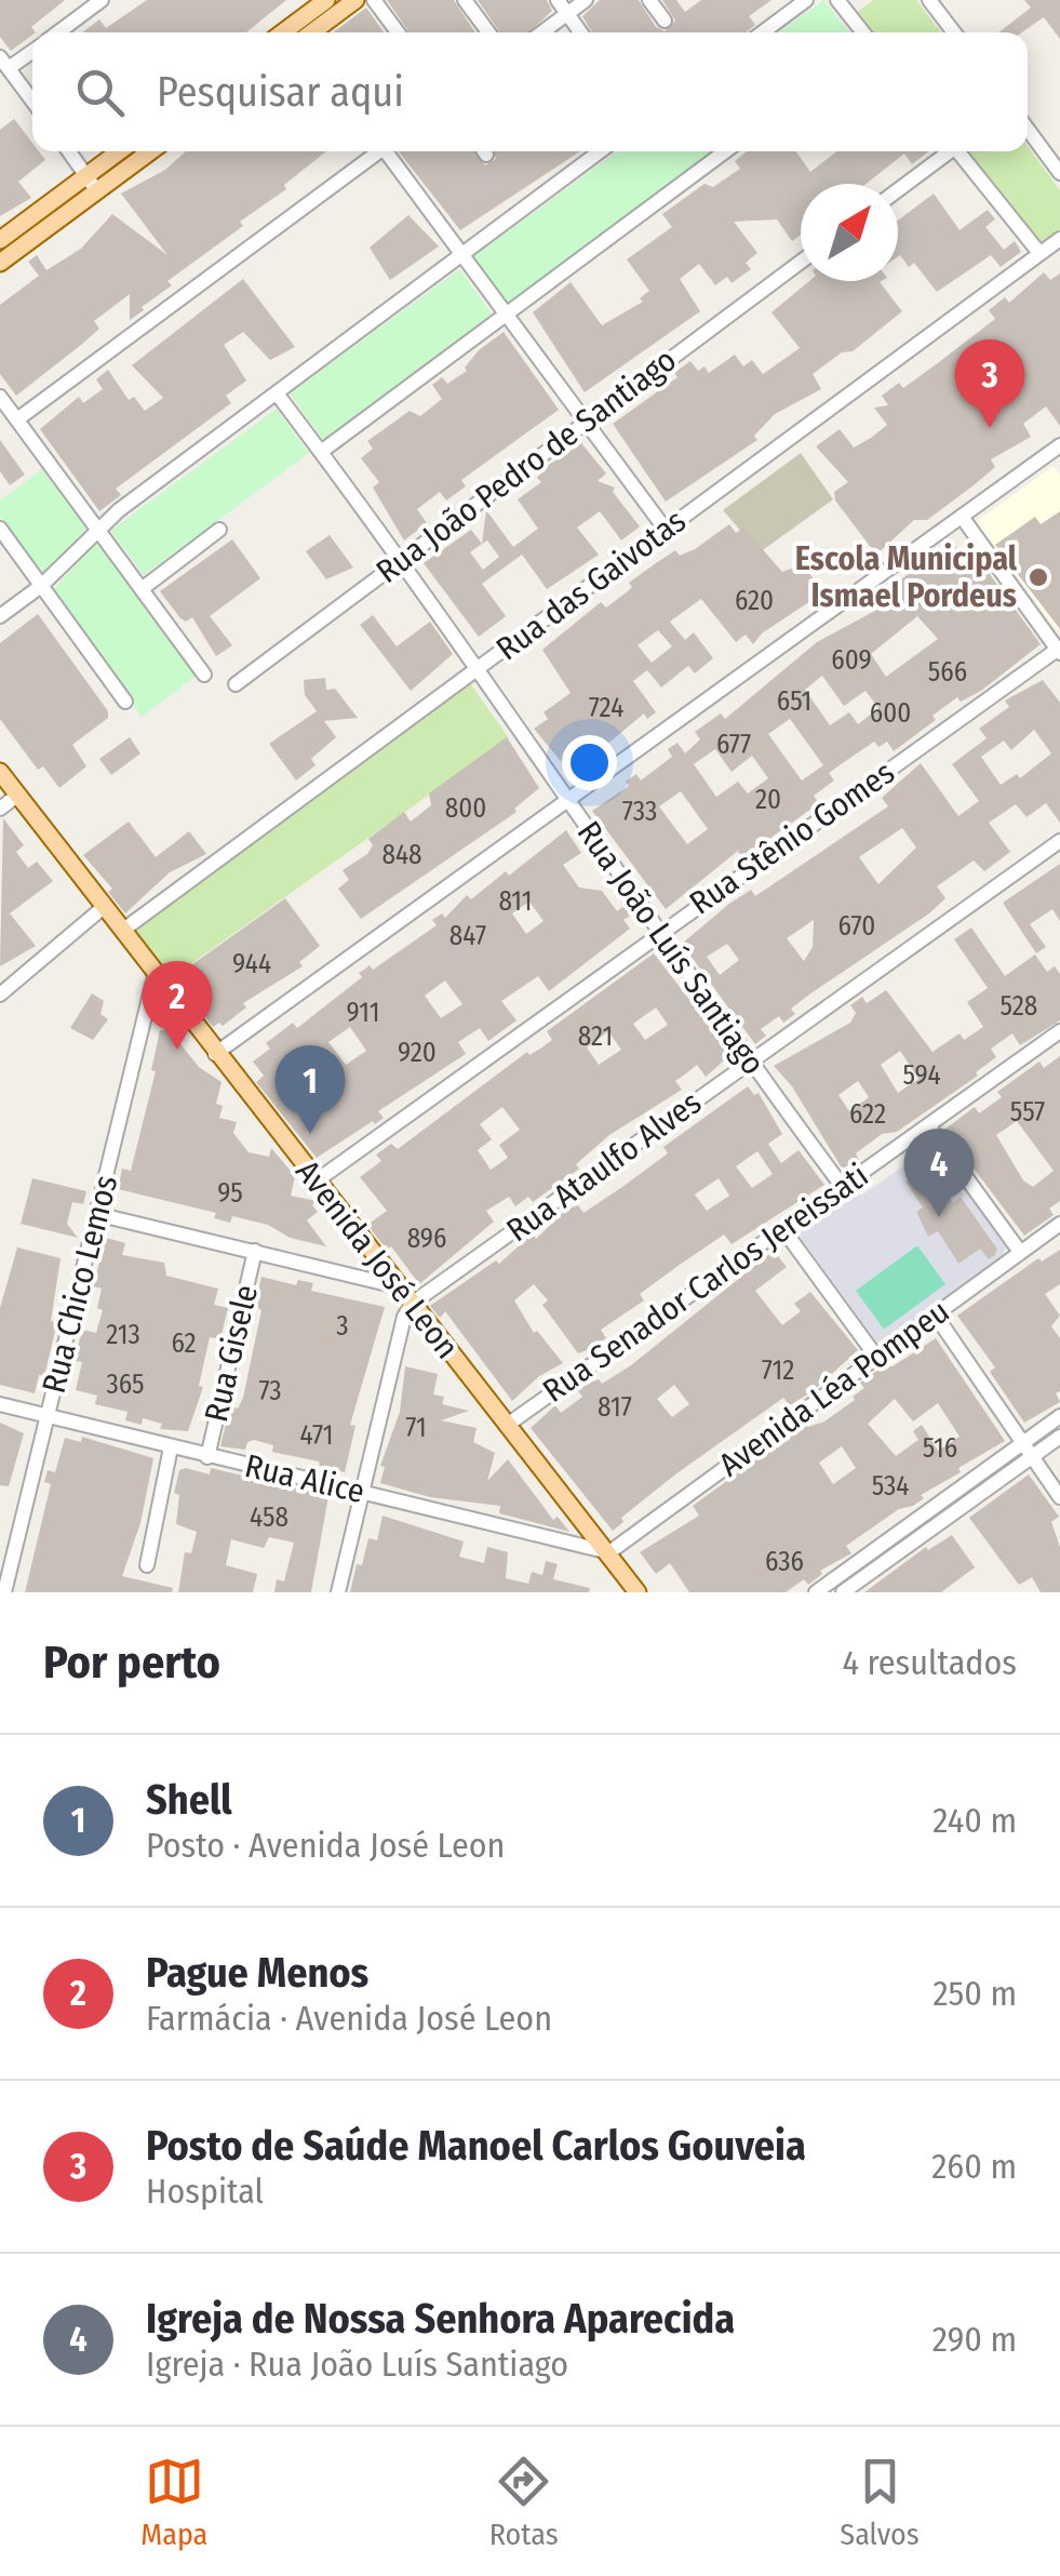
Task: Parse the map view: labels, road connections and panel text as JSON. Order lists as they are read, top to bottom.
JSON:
{
  "streets": {
    "main road": ["Avenida José Leon"],
    "street": [
      "Rua João Pedro de Santiago",
      "Rua das Gaivotas",
      "Rua Stênio Gomes",
      "Rua João Luís Santiago",
      "Rua Ataulfo Alves",
      "Rua Senador Carlos Jereissati",
      "Rua Chico Lemos",
      "Rua Gisele",
      "Avenida Léa Pompeu",
      "Rua Alice"
    ]
  },
  "crossings": [
    ["Rua João Pedro de Santiago", "Rua João Luís Santiago"],
    ["Rua das Gaivotas", "Rua João Luís Santiago"],
    ["Rua das Gaivotas", "Avenida José Leon"],
    ["Rua Stênio Gomes", "Rua João Luís Santiago"],
    ["Rua Stênio Gomes", "Avenida José Leon"],
    ["Rua João Luís Santiago", "Rua Ataulfo Alves"],
    ["Rua João Luís Santiago", "Rua Senador Carlos Jereissati"],
    ["Rua Ataulfo Alves", "Avenida José Leon"],
    ["Avenida José Leon", "Rua Senador Carlos Jereissati"],
    ["Avenida José Leon", "Rua Chico Lemos"],
    ["Avenida José Leon", "Avenida Léa Pompeu"],
    ["Avenida José Leon", "Rua Alice"],
    ["Rua Chico Lemos", "Rua Alice"],
    ["Rua Gisele", "Rua Alice"],
    ["Avenida Léa Pompeu", "Rua Alice"]
  ],
  "places": ["Escola Municipal Ismael Pordeus"],
  "house_numbers": [
    "620",
    "609",
    "566",
    "651",
    "724",
    "600",
    "677",
    "20",
    "800",
    "733",
    "848",
    "811",
    "670",
    "847",
    "944",
    "528",
    "911",
    "821",
    "920",
    "594",
    "557",
    "622",
    "95",
    "896",
    "3",
    "213",
    "62",
    "712",
    "365",
    "73",
    "817",
    "71",
    "471",
    "516",
    "534",
    "458",
    "636"
  ],
  "north": "top right",
  "page": {
    "search": "Pesquisar aqui",
    "pins": [
      "3",
      "2",
      "1",
      "4"
    ],
    "heading": ["Por perto", "4 resultados"],
    "list": [
      {
        "mark": "1",
        "name": "Shell",
        "note": "Posto · Avenida José Leon",
        "value": "240 m"
      },
      {
        "mark": "2",
        "name": "Pague Menos",
        "note": "Farmácia · Avenida José Leon",
        "value": "250 m"
      },
      {
        "mark": "3",
        "name": "Posto de Saúde Manoel Carlos Gouveia",
        "note": "Hospital",
        "value": "260 m"
      },
      {
        "mark": "4",
        "name": "Igreja de Nossa Senhora Aparecida",
        "note": "Igreja · Rua João Luís Santiago",
        "value": "290 m"
      }
    ],
    "nav": ["Mapa", "Rotas", "Salvos"]
  }
}
